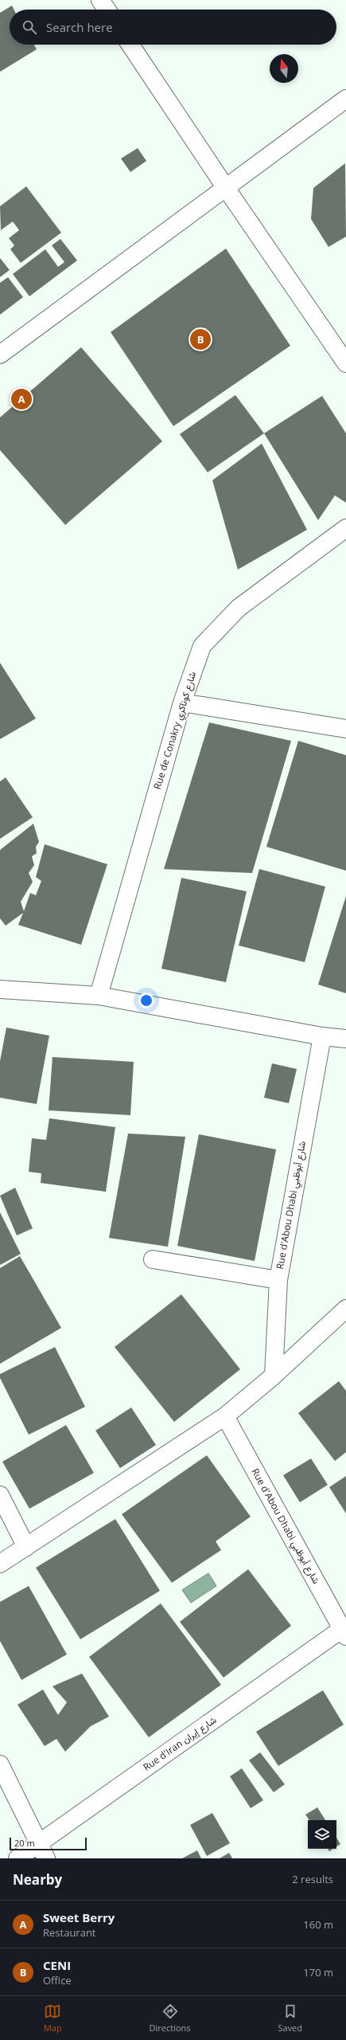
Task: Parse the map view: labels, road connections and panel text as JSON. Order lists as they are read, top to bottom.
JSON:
{
  "streets": {
    "street": ["Rue de Conakry شارع كوناكري", "Rue d'Abou Dhabi شارع أبوظبي", "Rue d'Iran شارع إيران"]
  },
  "crossings": [
    ["Rue d'Abou Dhabi شارع أبوظبي", "Rue d'Iran شارع إيران"]
  ],
  "scale_bar": "20 m",
  "north": "top",
  "page": {
    "search": "Search here",
    "pins": ["B", "A"],
    "scale": "20 m",
    "heading": ["Nearby", "2 results"],
    "list": [
      {
        "mark": "A",
        "name": "Sweet Berry",
        "note": "Restaurant",
        "value": "160 m"
      },
      {
        "mark": "B",
        "name": "CENI",
        "note": "Office",
        "value": "170 m"
      }
    ],
    "nav": ["Map", "Directions", "Saved"]
  }
}
